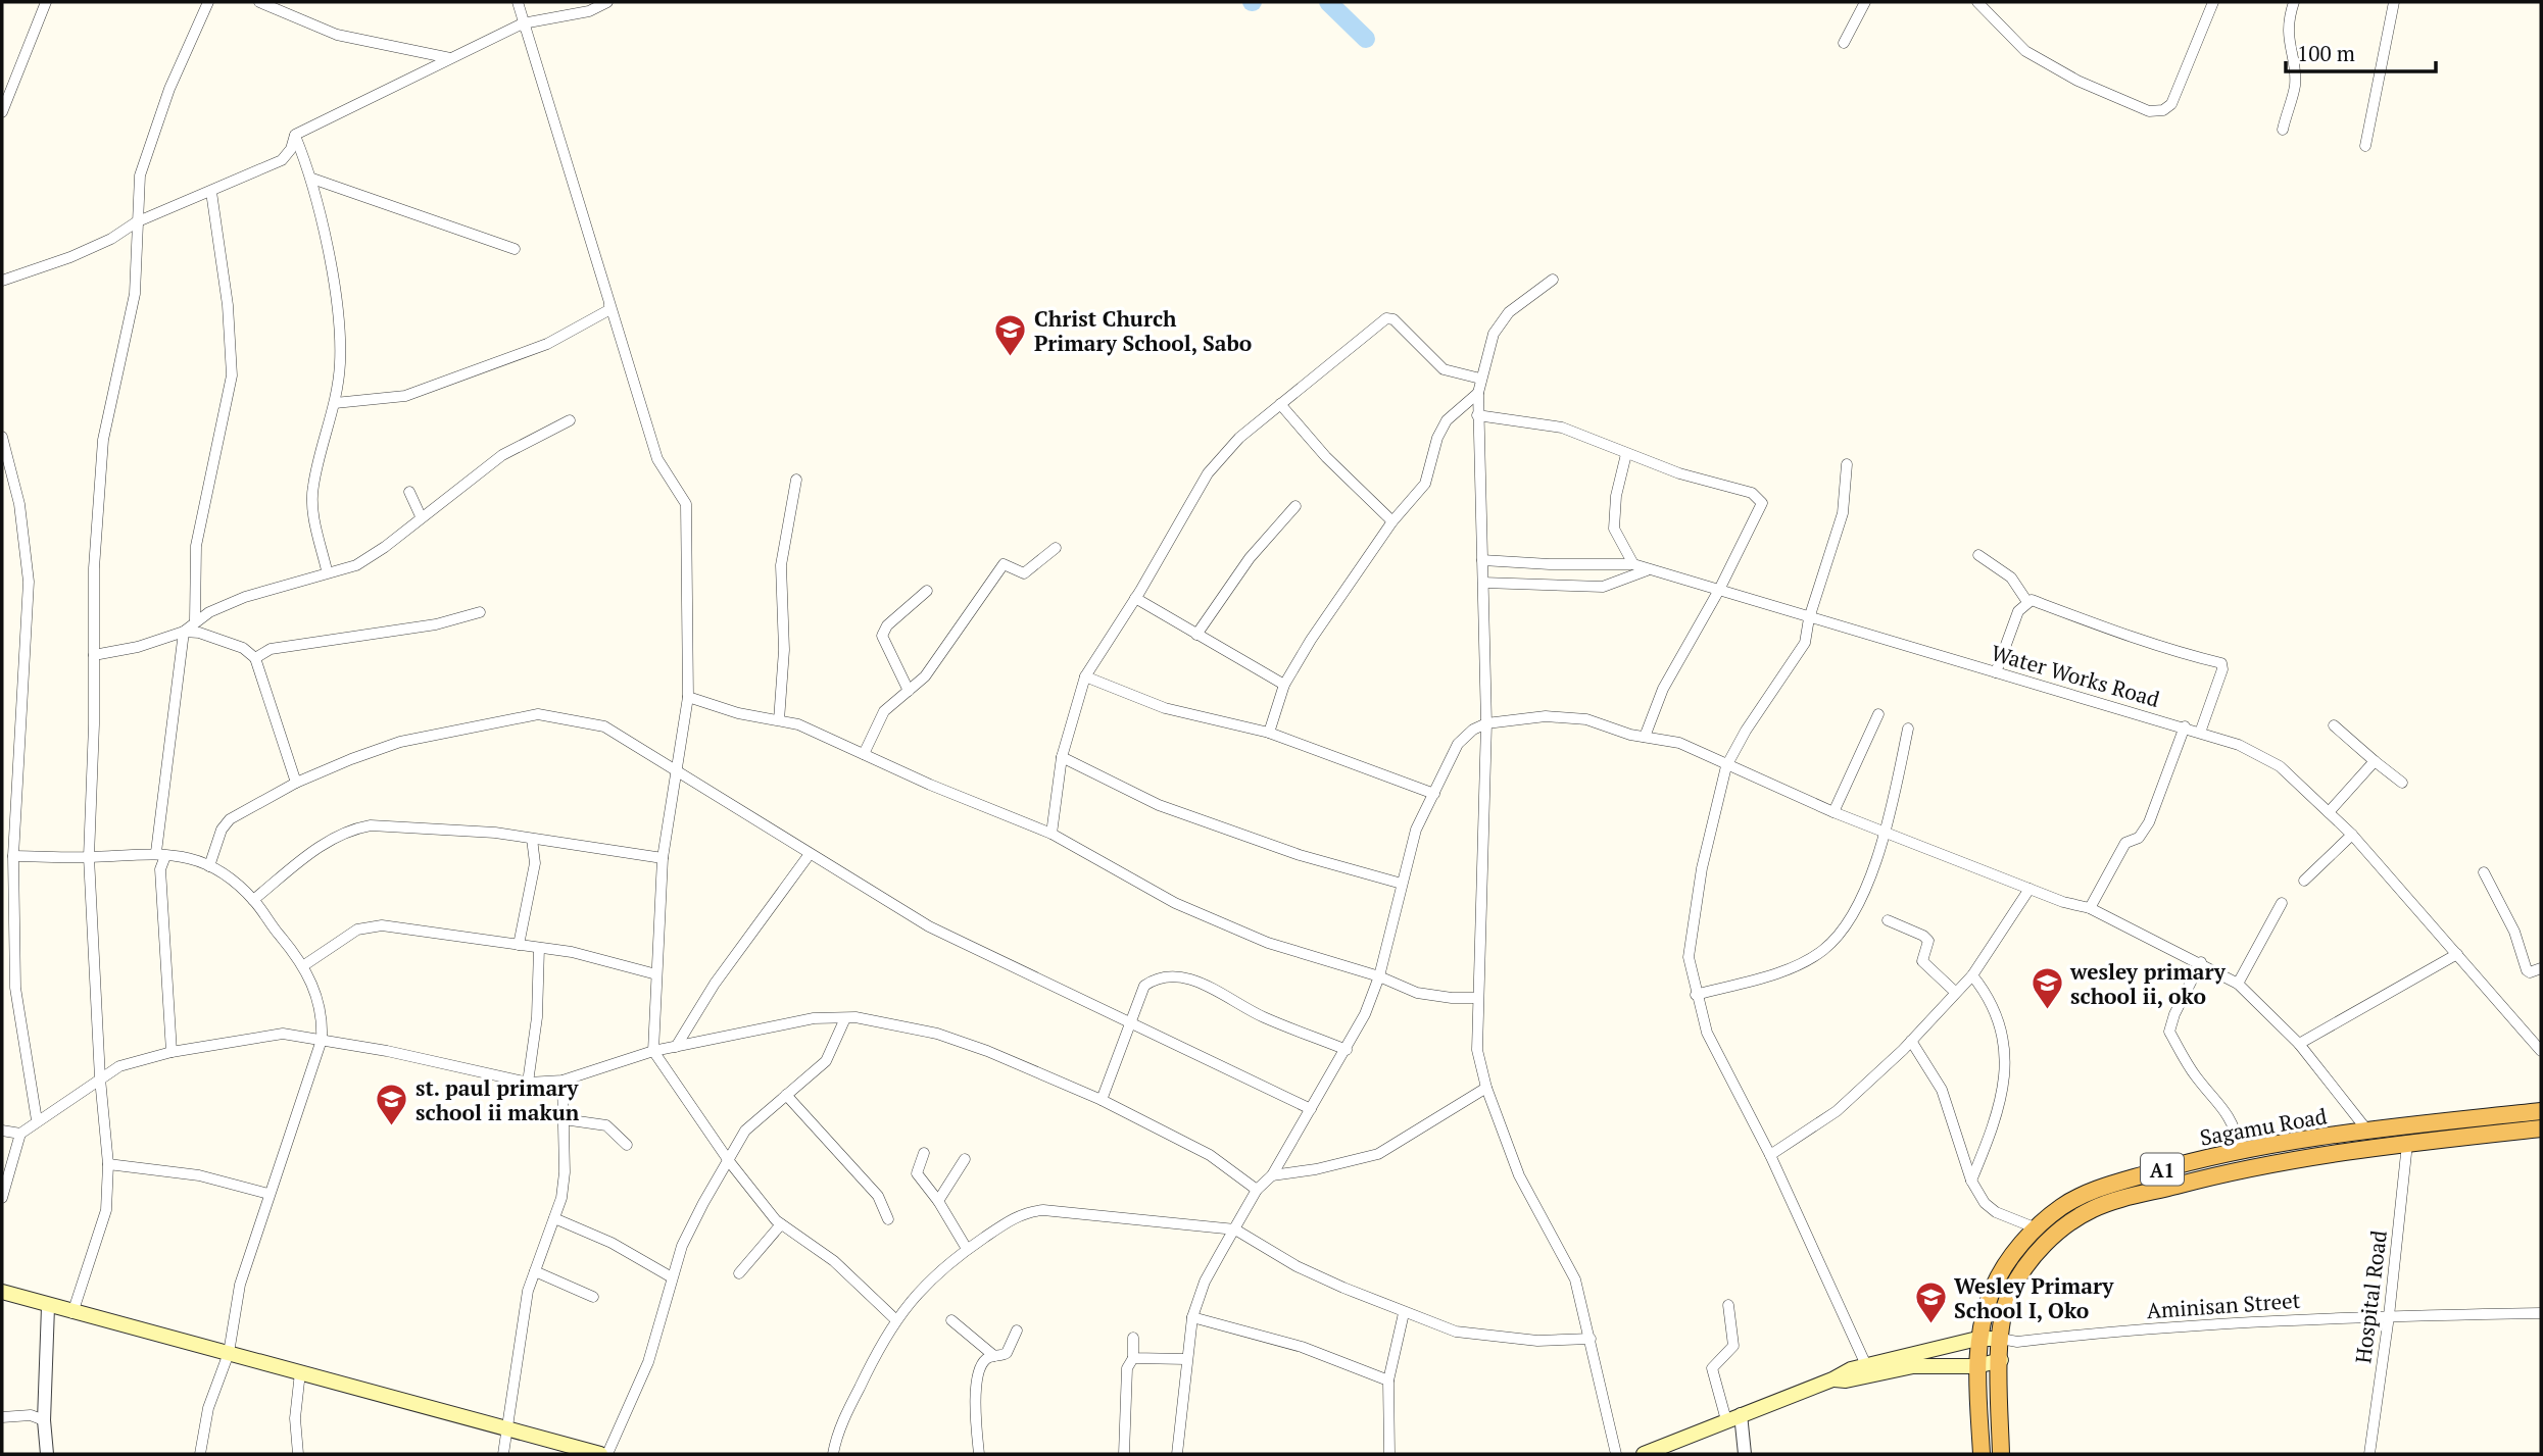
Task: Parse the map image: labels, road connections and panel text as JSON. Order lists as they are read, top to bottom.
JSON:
{
  "streets": {
    "highway": ["Sagamu Road", "A1"],
    "street": ["Water Works Road", "Hospital Road", "Aminisan Street"]
  },
  "crossings": [
    ["Sagamu Road", "Hospital Road"],
    ["Sagamu Road", "Aminisan Street"],
    ["Hospital Road", "Aminisan Street"]
  ],
  "places": {
    "school or university": [
      "Christ Church Primary School, Sabo",
      "wesley primary school ii, oko",
      "st. paul primary school ii makun",
      "Wesley Primary School I, Oko"
    ]
  },
  "scale_bar": "100 m"
}
